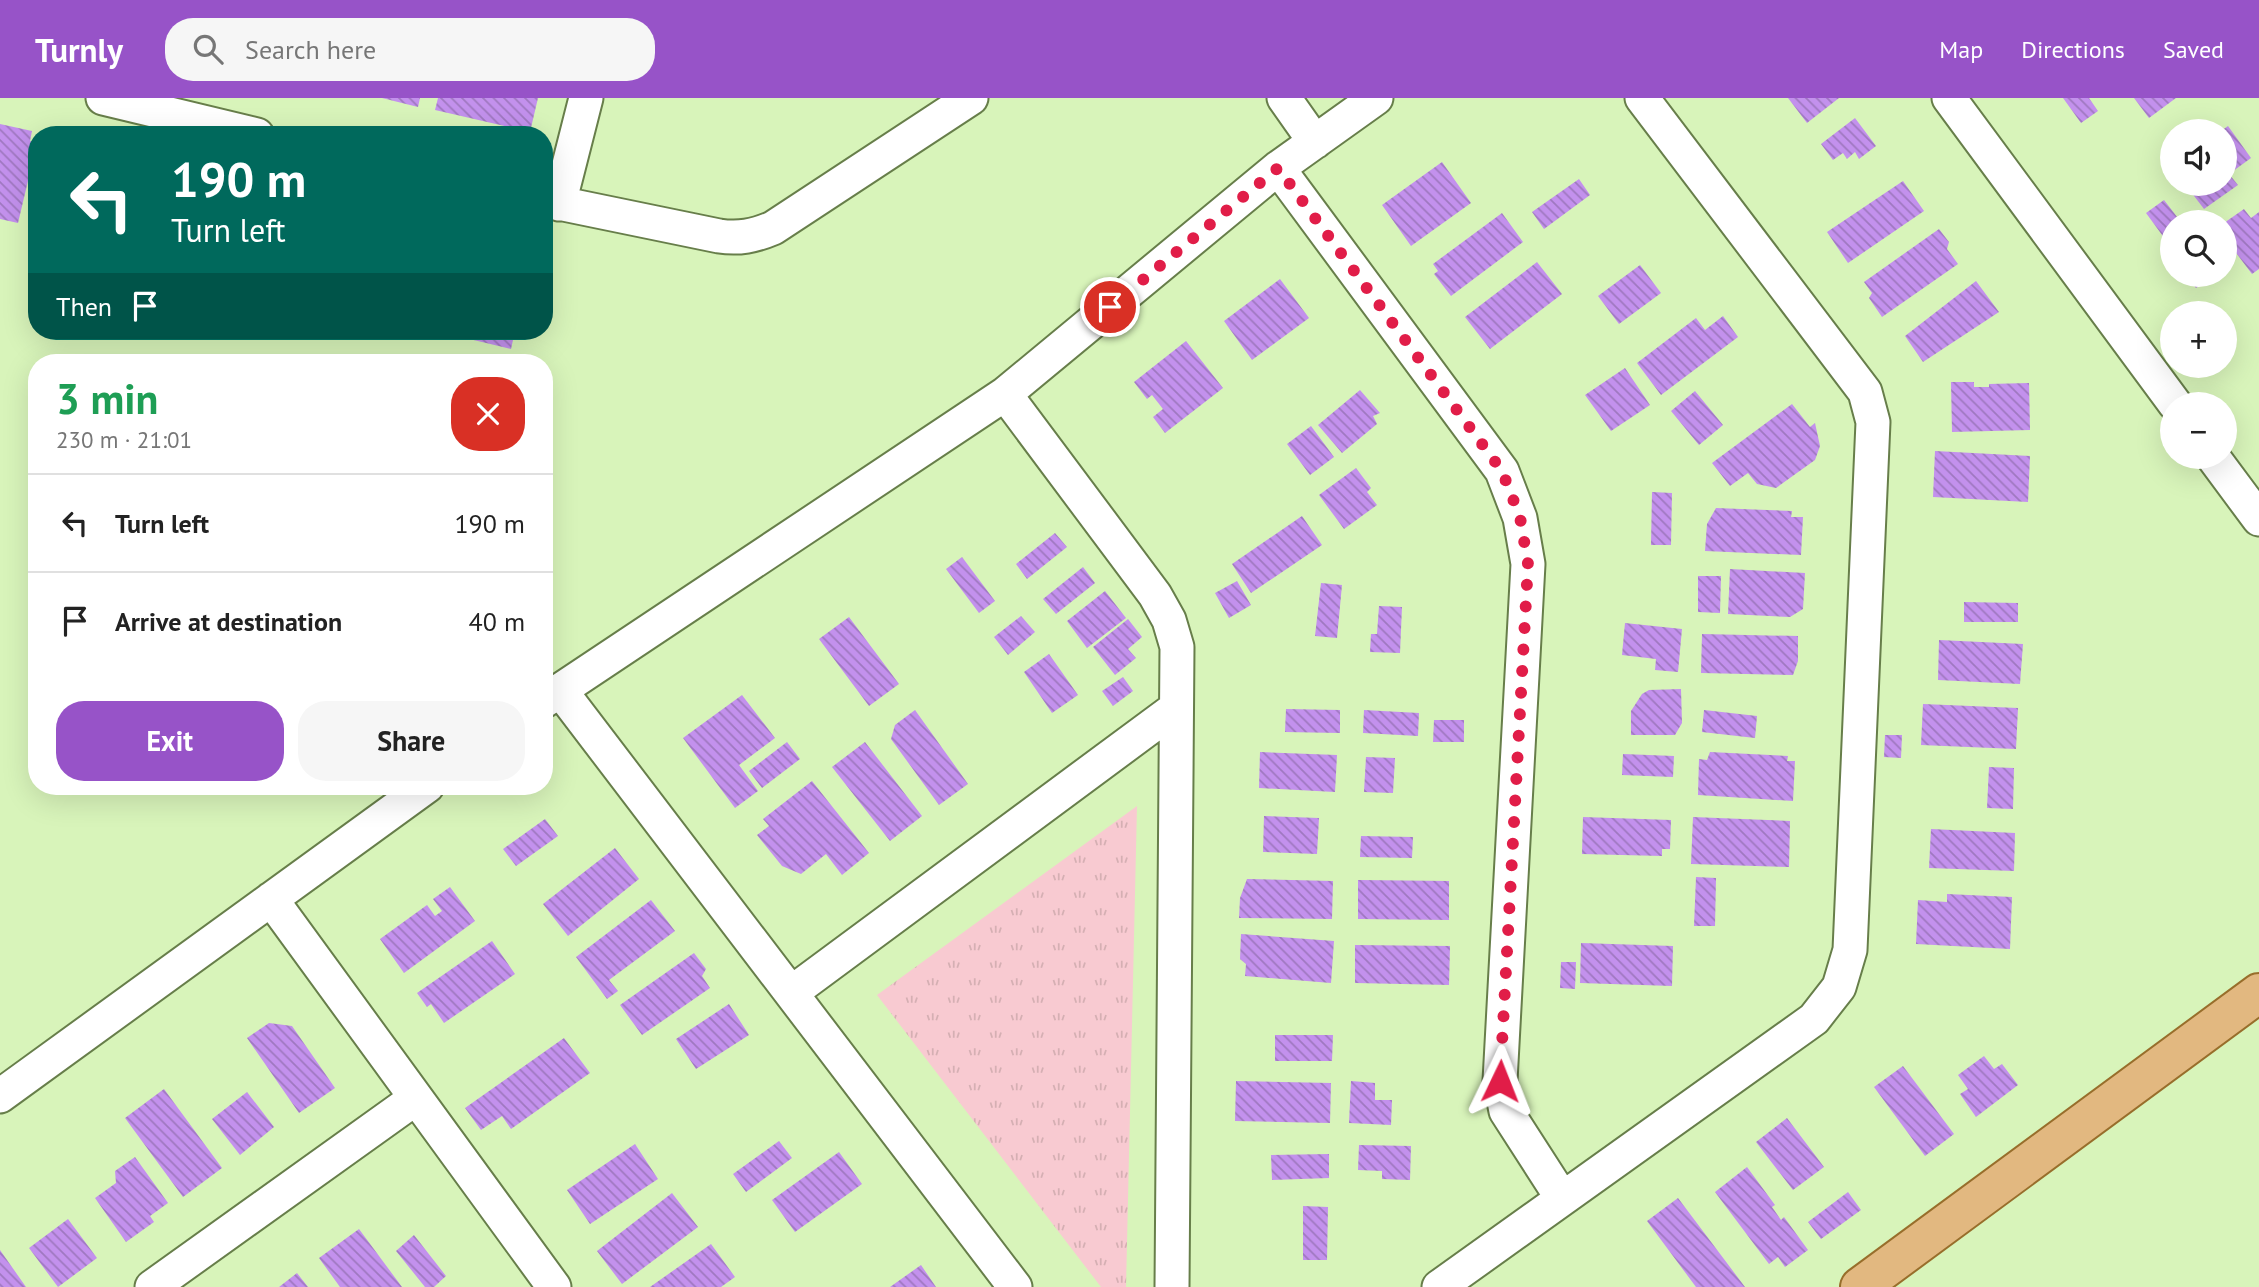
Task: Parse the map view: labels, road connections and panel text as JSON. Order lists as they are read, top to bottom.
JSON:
{
  "page": {
    "header": "Turnly",
    "search": "Search here",
    "nav": ["Map", "Directions", "Saved"],
    "map_buttons": ["+", "−"],
    "turn": ["190 m", "Turn left"],
    "then": "Then",
    "heading": ["3 min", "230 m · 21:01"],
    "list": [
      {
        "name": "Turn left",
        "value": "190 m"
      },
      {
        "name": "Arrive at destination",
        "value": "40 m"
      }
    ],
    "buttons": ["Exit", "Share"]
  }
}
